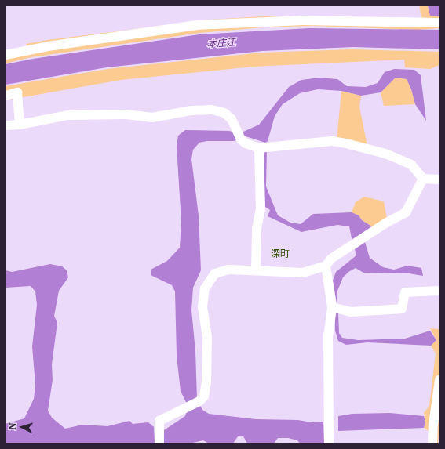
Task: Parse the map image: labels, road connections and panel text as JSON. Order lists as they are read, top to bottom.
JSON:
{
  "districts": ["深町"],
  "water": ["本庄江"],
  "north": "left"
}
